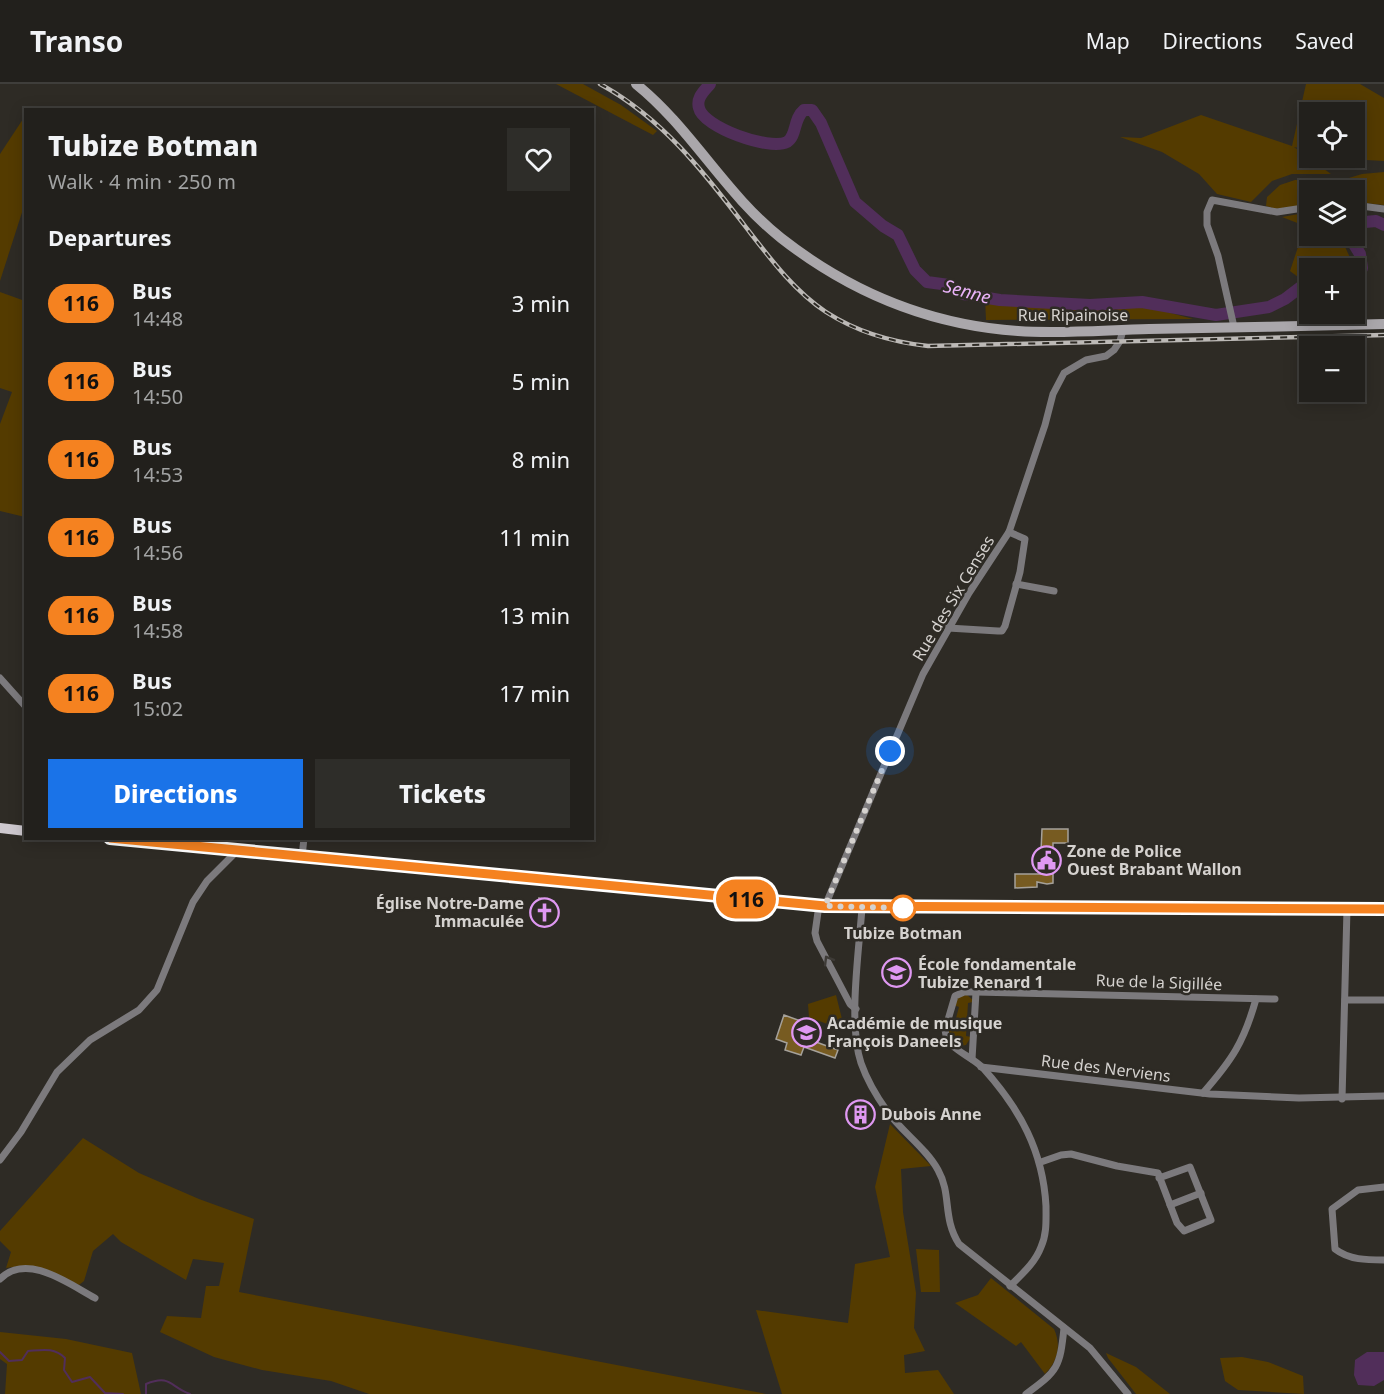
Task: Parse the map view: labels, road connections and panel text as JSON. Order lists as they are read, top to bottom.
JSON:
{
  "streets": {
    "street": [
      "Rue Ripainoise",
      "Rue des Six Censes",
      "Rue de la Sigillée",
      "Rue des Nerviens"
    ]
  },
  "crossings": [
    ["Rue Ripainoise", "Rue des Six Censes"]
  ],
  "water": ["Senne"],
  "places": {
    "public building": ["Zone de Police Ouest Brabant Wallon"],
    "other": ["Tubize Botman"],
    "church": ["Église Notre-Dame Immaculée"],
    "school or university": ["École fondamentale Tubize Renard 1", "Académie de musique François Daneels"],
    "building": ["Dubois Anne"]
  },
  "lines": ["bus line 116"],
  "page": {
    "header": "Transo",
    "nav": ["Map", "Directions", "Saved"],
    "on_map": "116",
    "map_buttons": ["+", "−"],
    "heading": [
      ["Tubize Botman", "Walk · 4 min · 250 m"],
      "Departures"
    ],
    "list": [
      {
        "mark": "116",
        "name": "Bus",
        "note": "14:48",
        "value": "3 min"
      },
      {
        "mark": "116",
        "name": "Bus",
        "note": "14:50",
        "value": "5 min"
      },
      {
        "mark": "116",
        "name": "Bus",
        "note": "14:53",
        "value": "8 min"
      },
      {
        "mark": "116",
        "name": "Bus",
        "note": "14:56",
        "value": "11 min"
      },
      {
        "mark": "116",
        "name": "Bus",
        "note": "14:58",
        "value": "13 min"
      },
      {
        "mark": "116",
        "name": "Bus",
        "note": "15:02",
        "value": "17 min"
      }
    ],
    "buttons": ["Directions", "Tickets"]
  }
}
